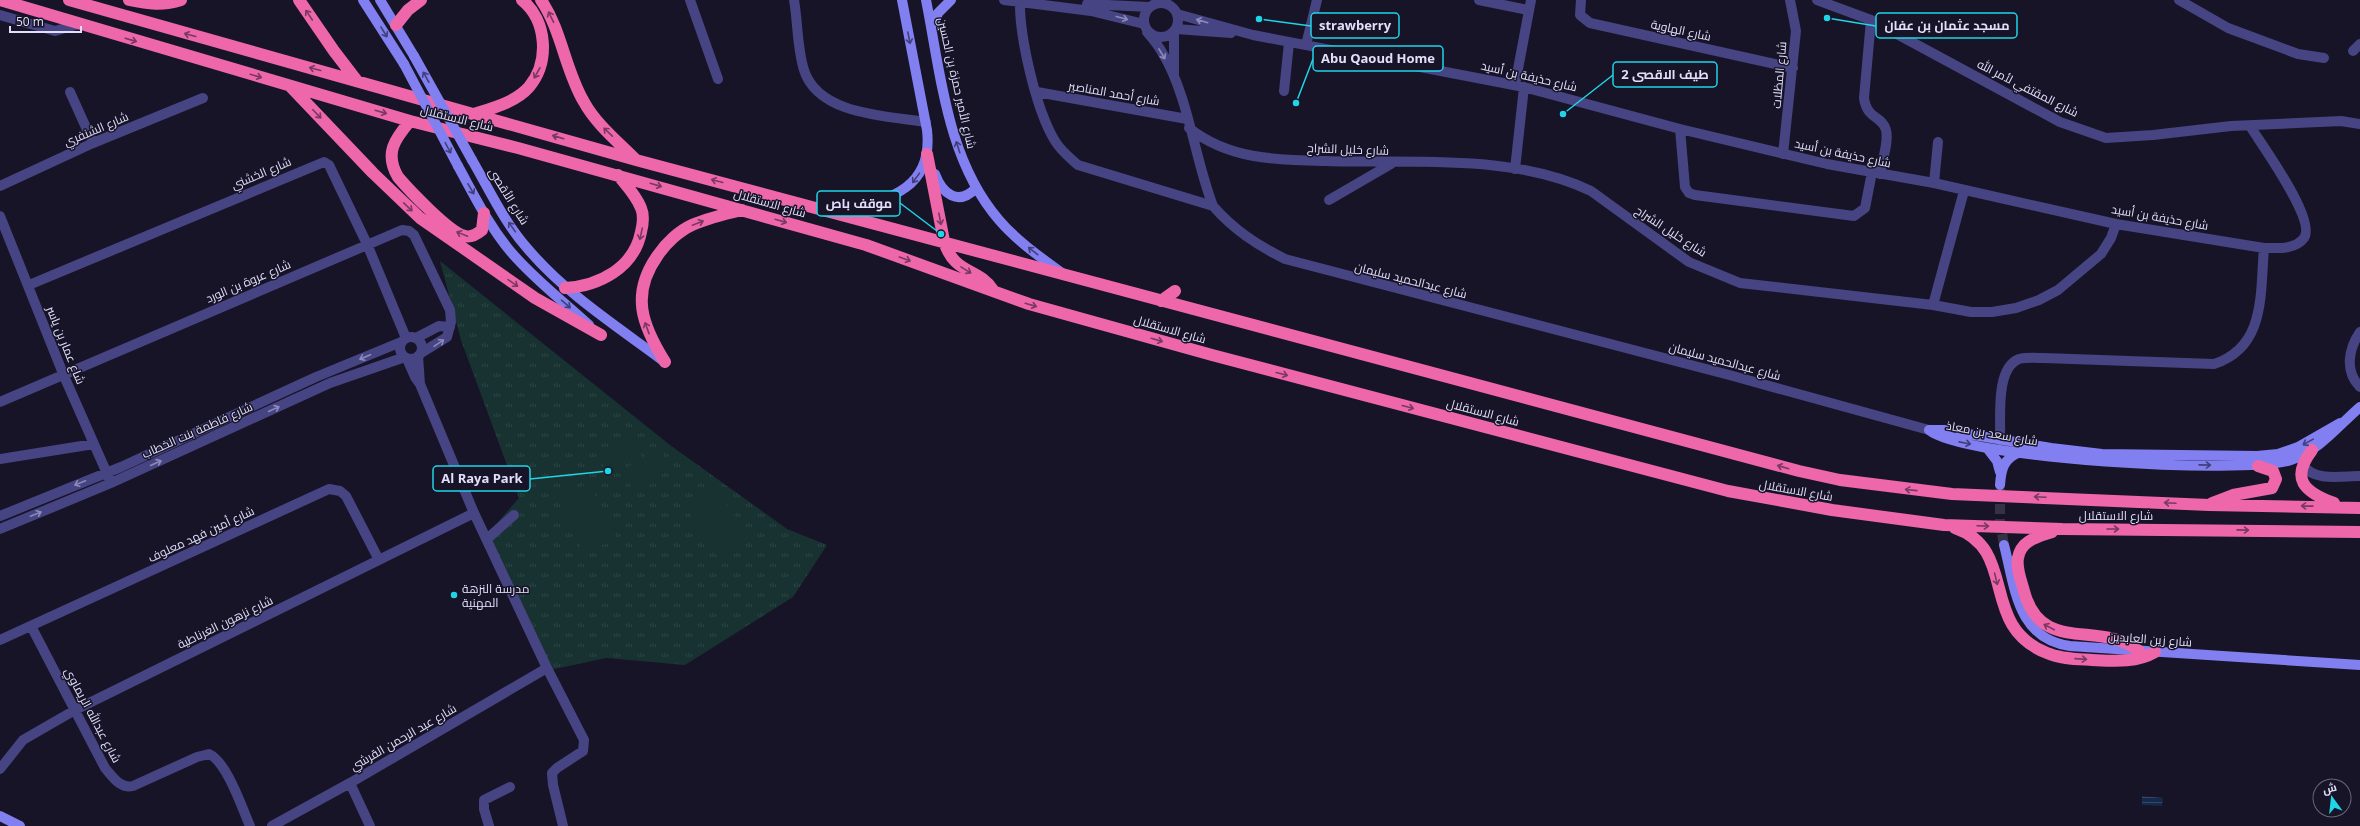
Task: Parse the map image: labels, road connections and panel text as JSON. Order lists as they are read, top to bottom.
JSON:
{
  "streets": {
    "highway": ["شارع الاستقلال"],
    "main road": [
      "شارع الأمير حمزة بن الحسين",
      "شارع الأقصى",
      "شارع سعد بن معاذ",
      "شارع زين العابدين"
    ],
    "street": [
      "شارع الهاوية",
      "شارع المظلات",
      "شارع حذيفة بن أسيد",
      "شارع المقتفي لأمر الله",
      "شارع أحمد المناصير",
      "شارع الشنفري",
      "شارع خليل الشراح",
      "شارع الخشني",
      "شارع عبدالحميد سليمان",
      "شارع عروة بن الورد",
      "شاع عمار بن ياسر",
      "شارع فاطمة بنت الخطاب",
      "شارع أمين فهد معلوف",
      "شارع نزهون الغرناطية",
      "شارع عبدالله الريماوي",
      "شارع عبد الرحمن القرشي"
    ]
  },
  "crossings": [
    ["شارع الهاوية", "شارع المظلات"],
    ["شارع المظلات", "شارع حذيفة بن أسيد"],
    ["شارع حذيفة بن أسيد", "شارع المقتفي لأمر الله"],
    ["شارع حذيفة بن أسيد", "شارع خليل الشراح"],
    ["شارع الأمير حمزة بن الحسين", "شارع الاستقلال"],
    ["شارع أحمد المناصير", "شارع خليل الشراح"],
    ["شارع الخشني", "شارع عروة بن الورد"],
    ["شارع الخشني", "شاع عمار بن ياسر"],
    ["شارع الخشني", "شارع فاطمة بنت الخطاب"],
    ["شارع عبدالحميد سليمان", "شارع سعد بن معاذ"],
    ["شارع عروة بن الورد", "شاع عمار بن ياسر"],
    ["شاع عمار بن ياسر", "شارع فاطمة بنت الخطاب"],
    ["شارع أمين فهد معلوف", "شارع نزهون الغرناطية"],
    ["شارع أمين فهد معلوف", "شارع عبدالله الريماوي"],
    ["شارع نزهون الغرناطية", "شارع عبدالله الريماوي"]
  ],
  "places": [
    "مسجد عثمان بن عفان",
    "strawberry",
    "Abu Qaoud Home",
    "طيف الاقصى 2",
    "موقف باص",
    "Al Raya Park",
    "مدرسة النزهة المهنية"
  ],
  "scale_bar": "50 m",
  "north": "top"
}
